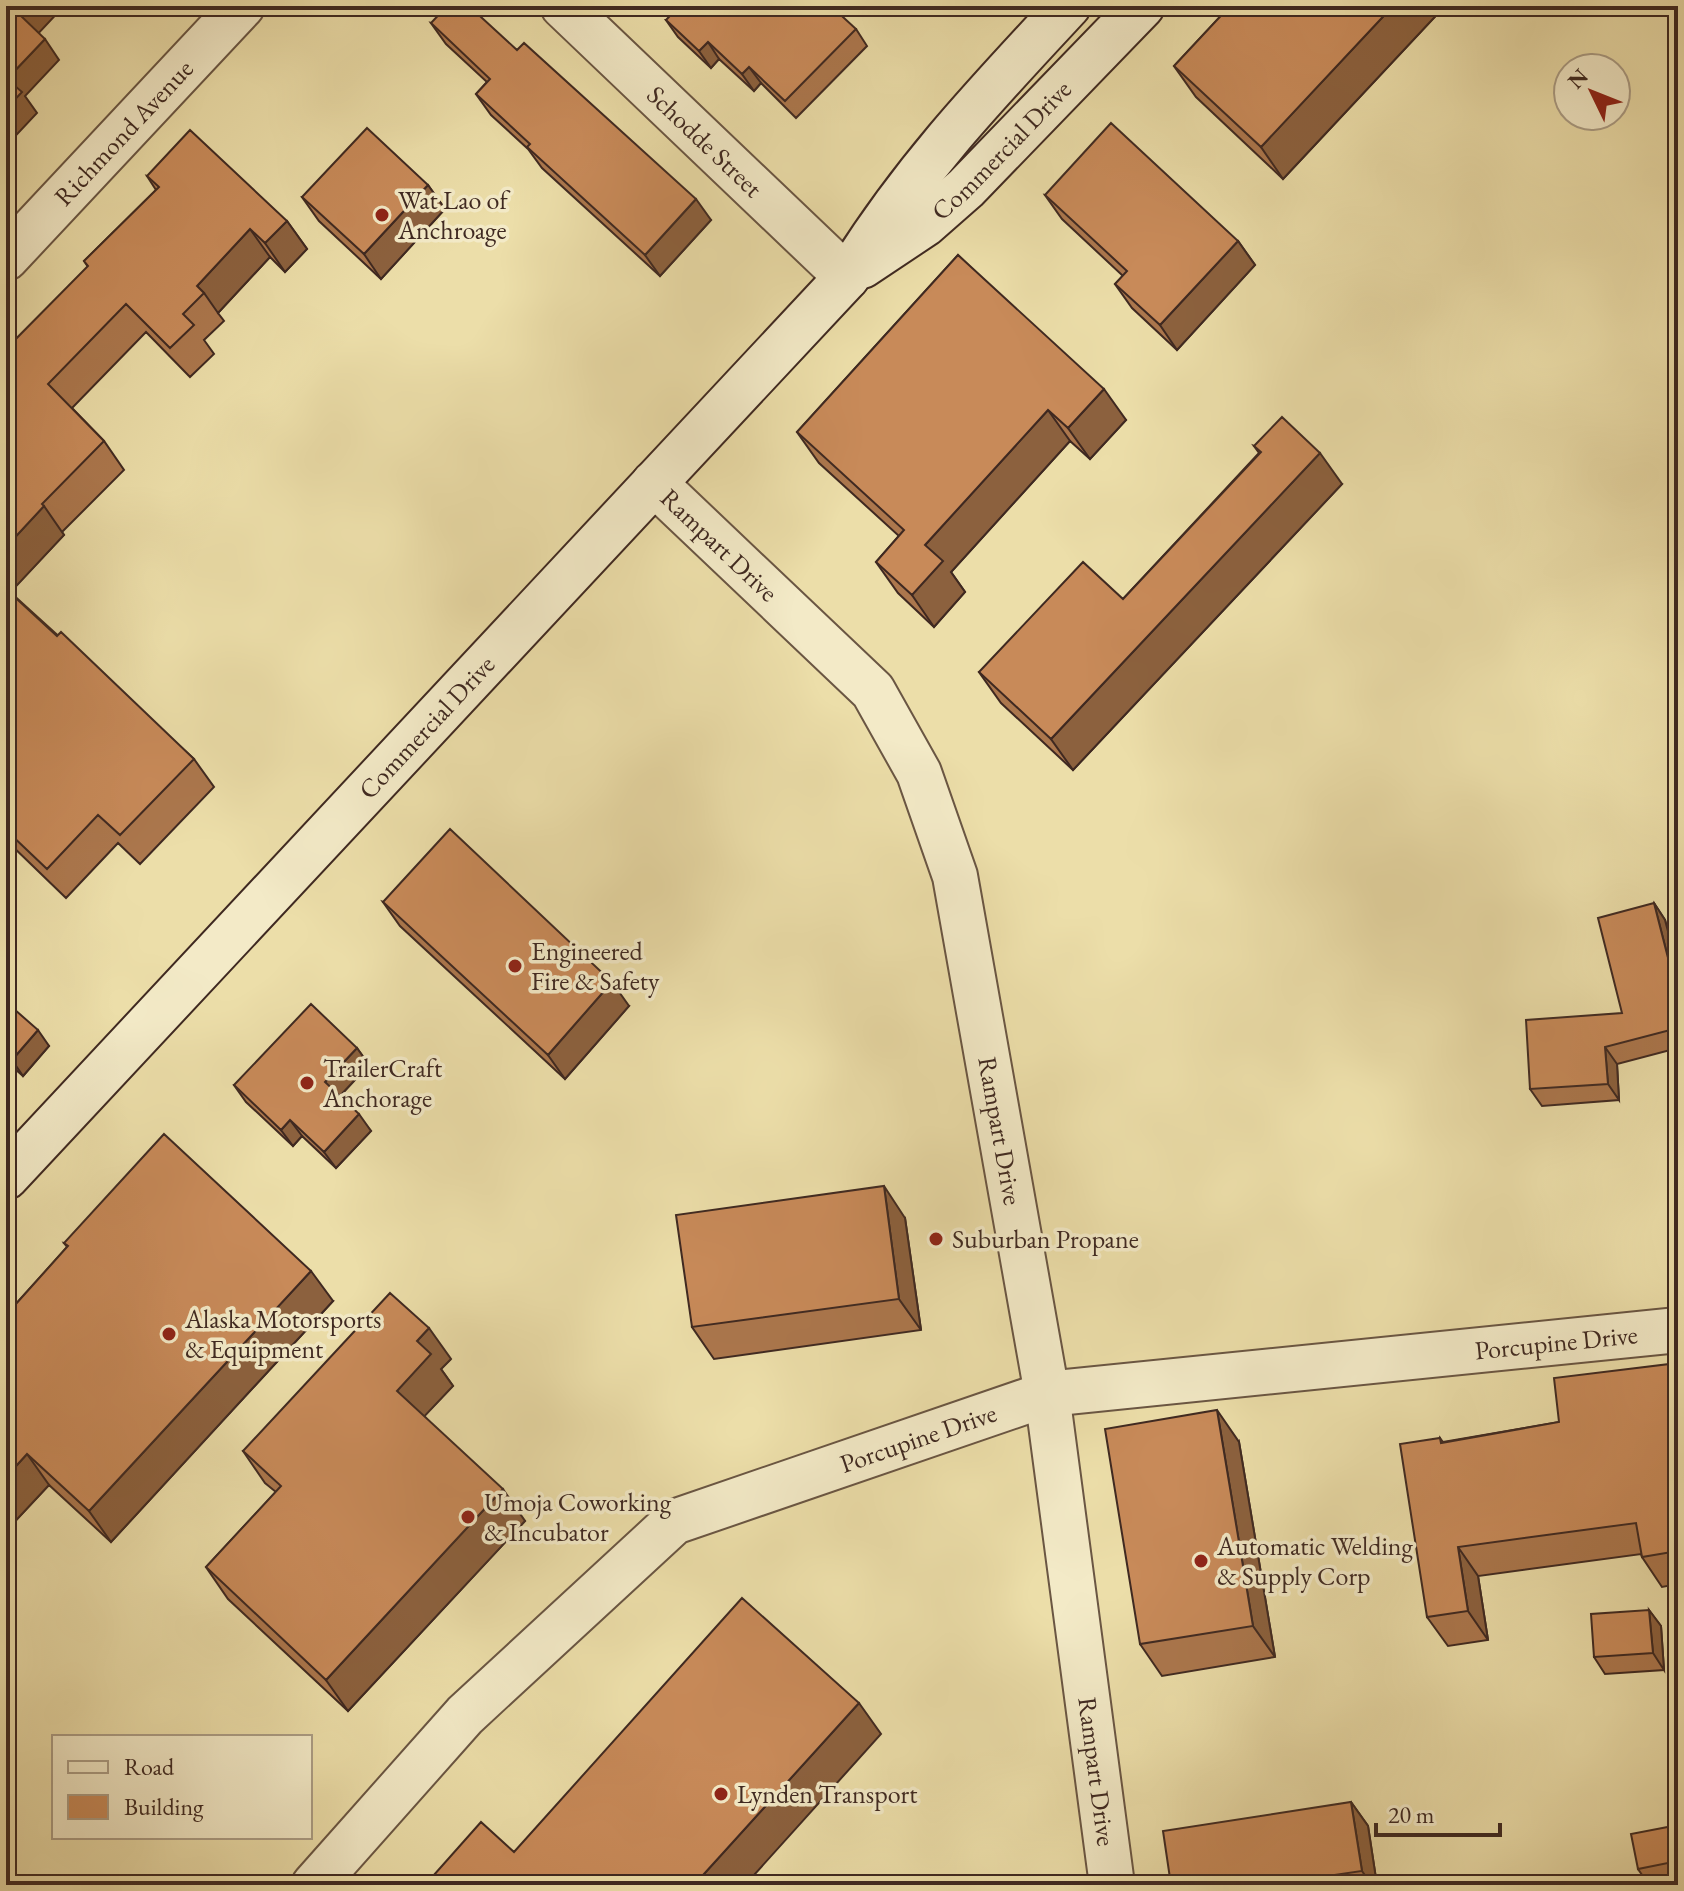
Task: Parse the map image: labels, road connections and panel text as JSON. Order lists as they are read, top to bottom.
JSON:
{
  "streets": {
    "street": [
      "Richmond Avenue",
      "Schodde Street",
      "Commercial Drive",
      "Rampart Drive",
      "Porcupine Drive"
    ]
  },
  "crossings": [
    ["Schodde Street", "Commercial Drive"],
    ["Commercial Drive", "Rampart Drive"],
    ["Rampart Drive", "Porcupine Drive"]
  ],
  "places": [
    "Wat Lao of Anchroage",
    "Engineered Fire & Safety",
    "TrailerCraft Anchorage",
    "Suburban Propane",
    "Alaska Motorsports & Equipment",
    "Umoja Coworking & Incubator",
    "Automatic Welding & Supply Corp",
    "Lynden Transport"
  ],
  "legend": ["Road", "Building"],
  "scale_bar": "20 m",
  "north": "top left"
}
